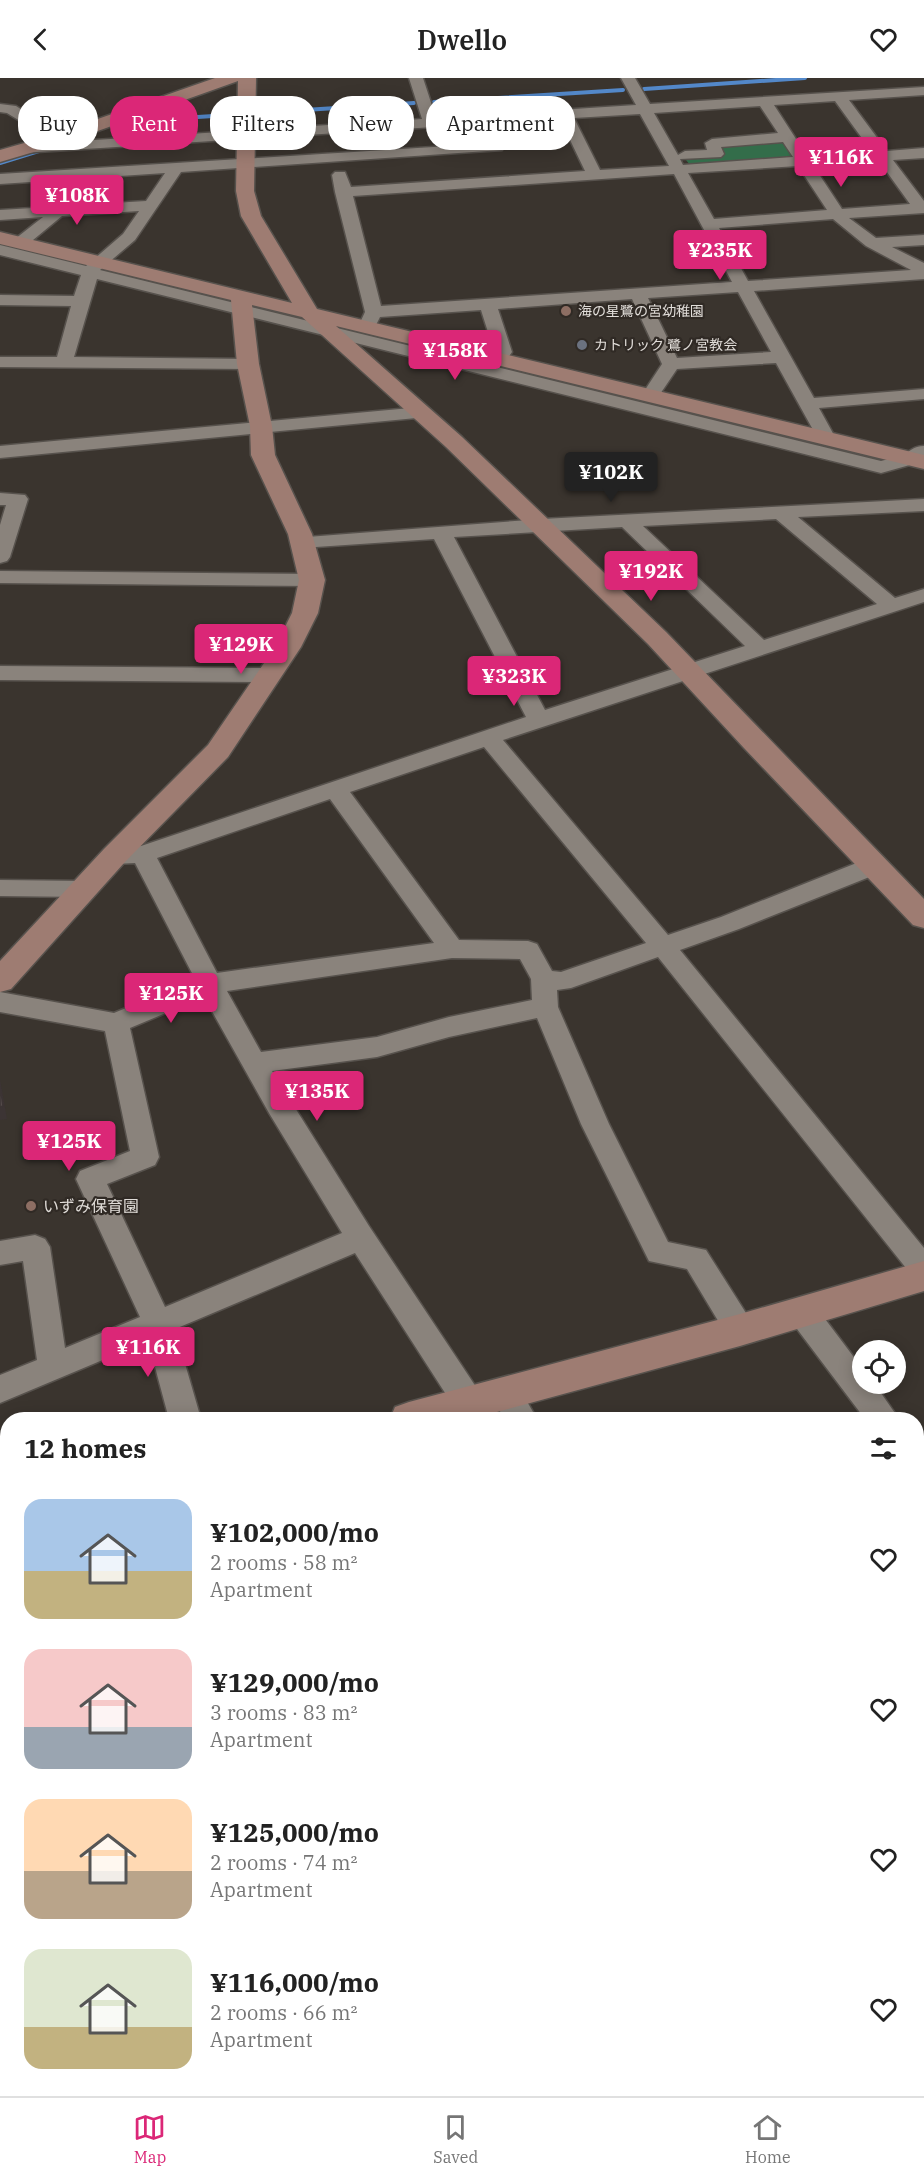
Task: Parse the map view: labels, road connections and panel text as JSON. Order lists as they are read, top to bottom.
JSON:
{
  "places": ["海の星鷺の宮幼稚園", "カトリック 鷺ノ宮教会", "いずみ保育園"],
  "page": {
    "header": "Dwello",
    "chip": [
      "Buy",
      "Rent",
      "Filters",
      "New",
      "Apartment"
    ],
    "price": [
      "¥116K",
      "¥108K",
      "¥235K",
      "¥158K",
      "¥102K",
      "¥192K",
      "¥129K",
      "¥323K",
      "¥125K",
      "¥135K",
      "¥125K",
      "¥116K"
    ],
    "heading": "12 homes",
    "list": [
      {
        "name": "¥102,000/mo",
        "note": "2 rooms · 58 m² · Apartment"
      },
      {
        "name": "¥129,000/mo",
        "note": "3 rooms · 83 m² · Apartment"
      },
      {
        "name": "¥125,000/mo",
        "note": "2 rooms · 74 m² · Apartment"
      },
      {
        "name": "¥116,000/mo",
        "note": "2 rooms · 66 m² · Apartment"
      }
    ],
    "tabs": ["Map", "Saved", "Home"]
  }
}
